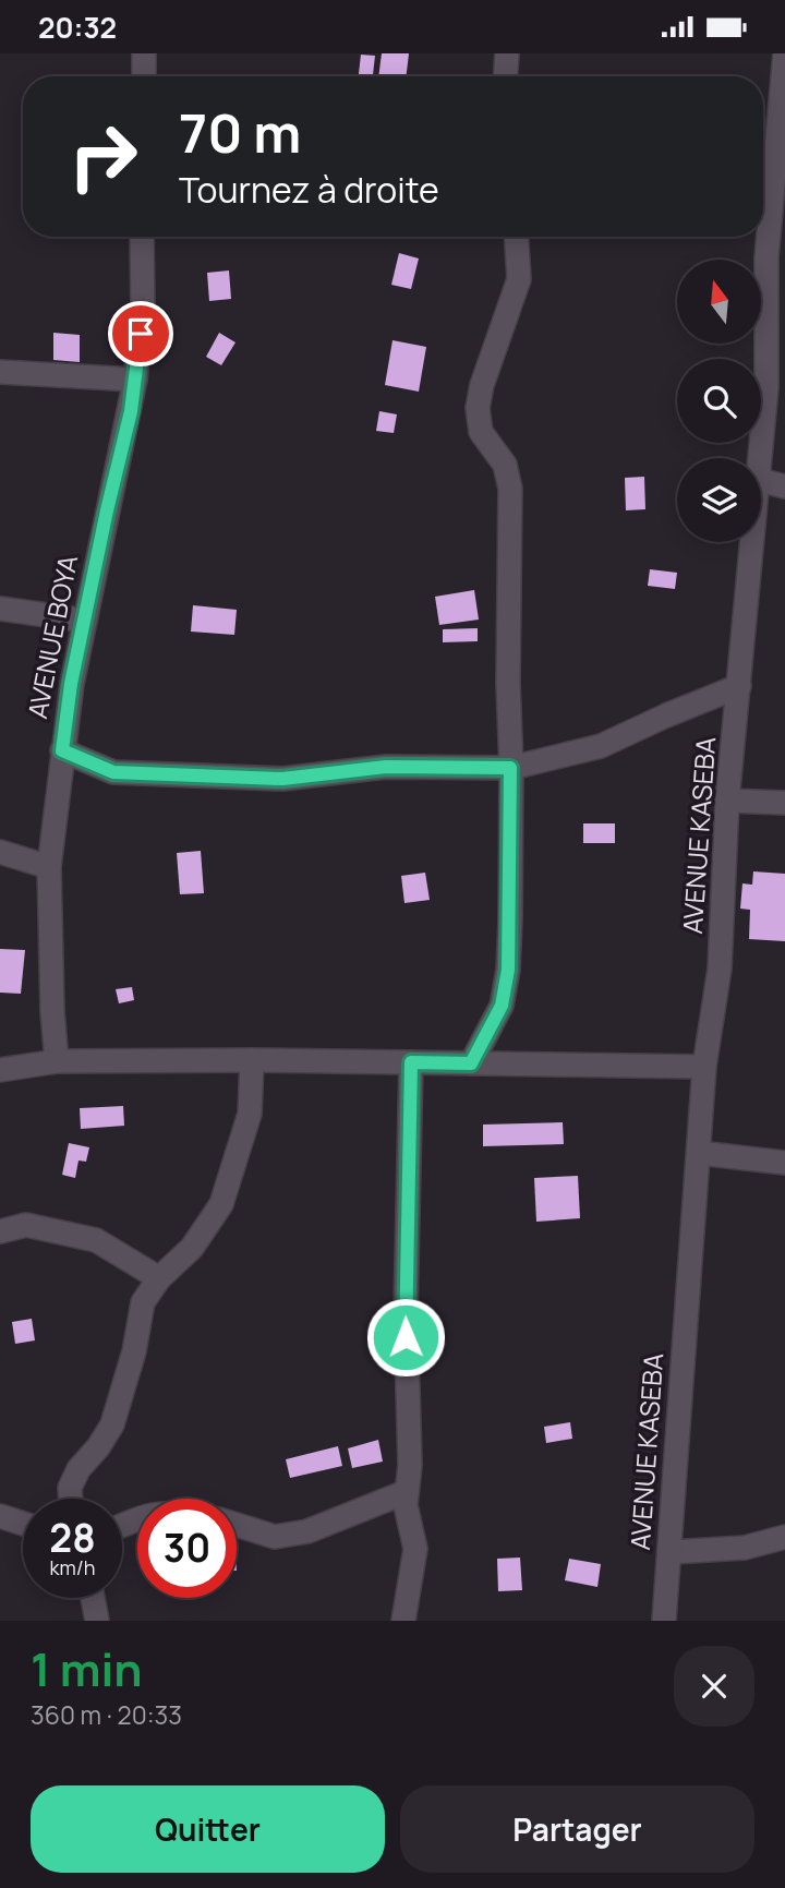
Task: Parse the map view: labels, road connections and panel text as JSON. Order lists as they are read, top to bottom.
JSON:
{
  "streets": {
    "street": ["AVENUE BOYA", "AVENUE KASEBA"]
  },
  "north": "top",
  "page": {
    "status": "20:32",
    "turn": ["70 m", "Tournez à droite"],
    "speed": "28 km/h",
    "limit": "30",
    "heading": ["1 min", "360 m · 20:33"],
    "buttons": ["Quitter", "Partager"]
  }
}
